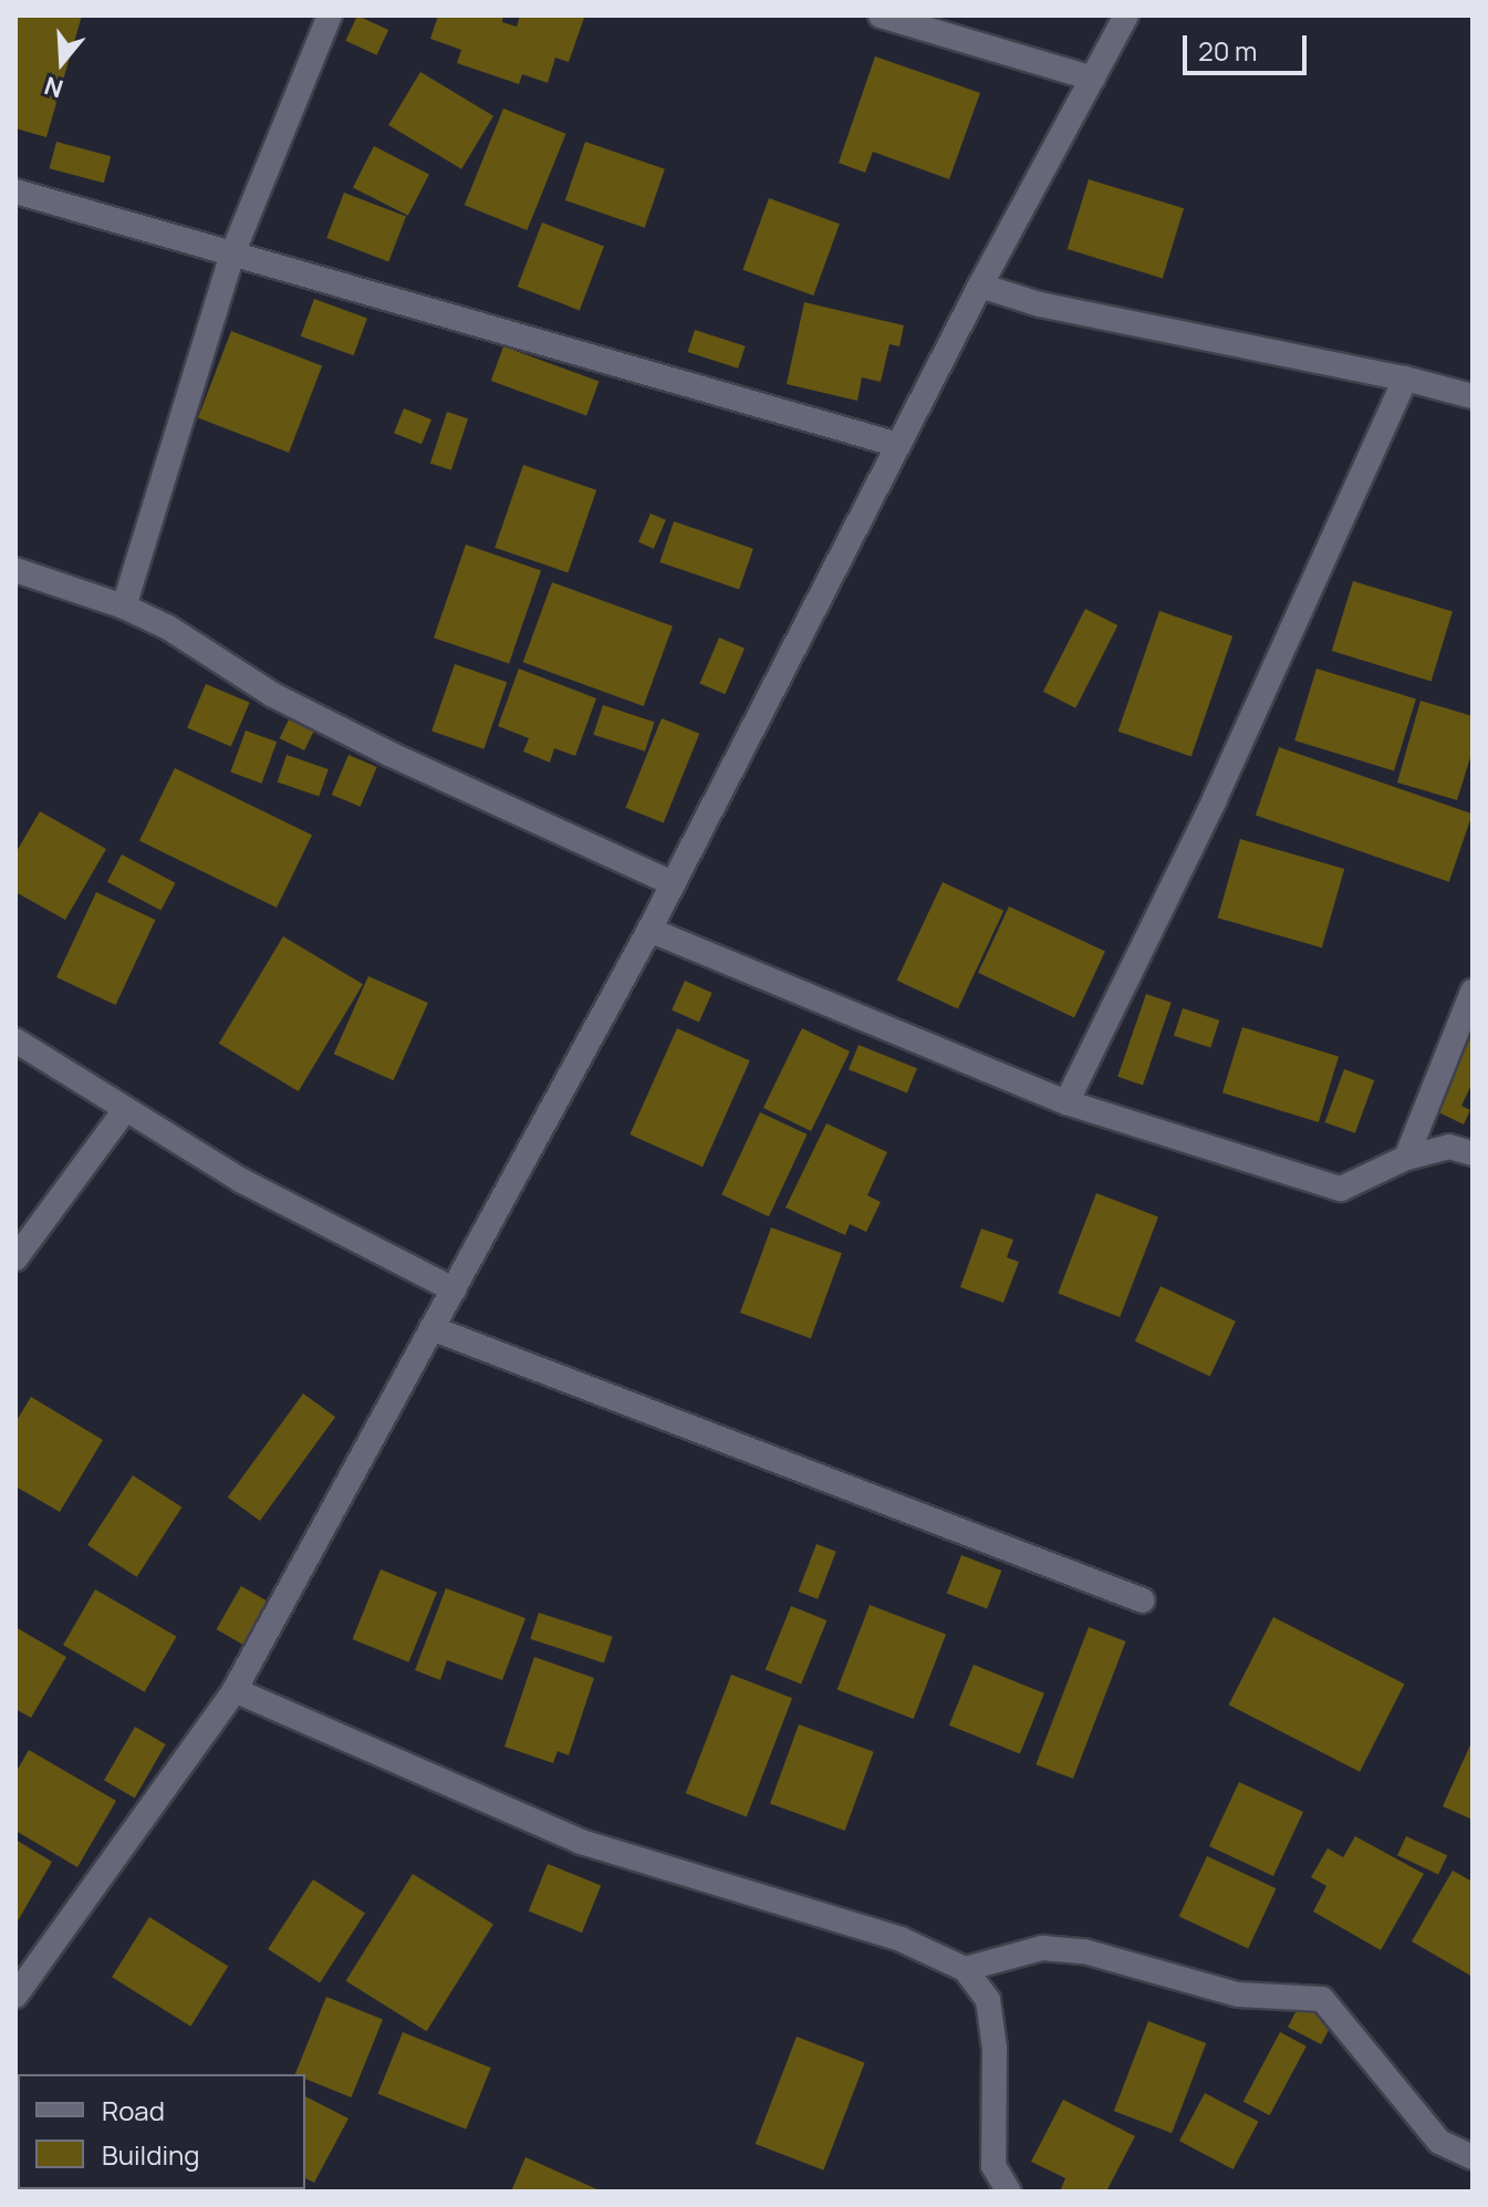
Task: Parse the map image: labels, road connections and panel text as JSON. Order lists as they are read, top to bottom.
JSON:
{
  "legend": ["Road", "Building"],
  "scale_bar": "20 m",
  "north": "bottom"
}
